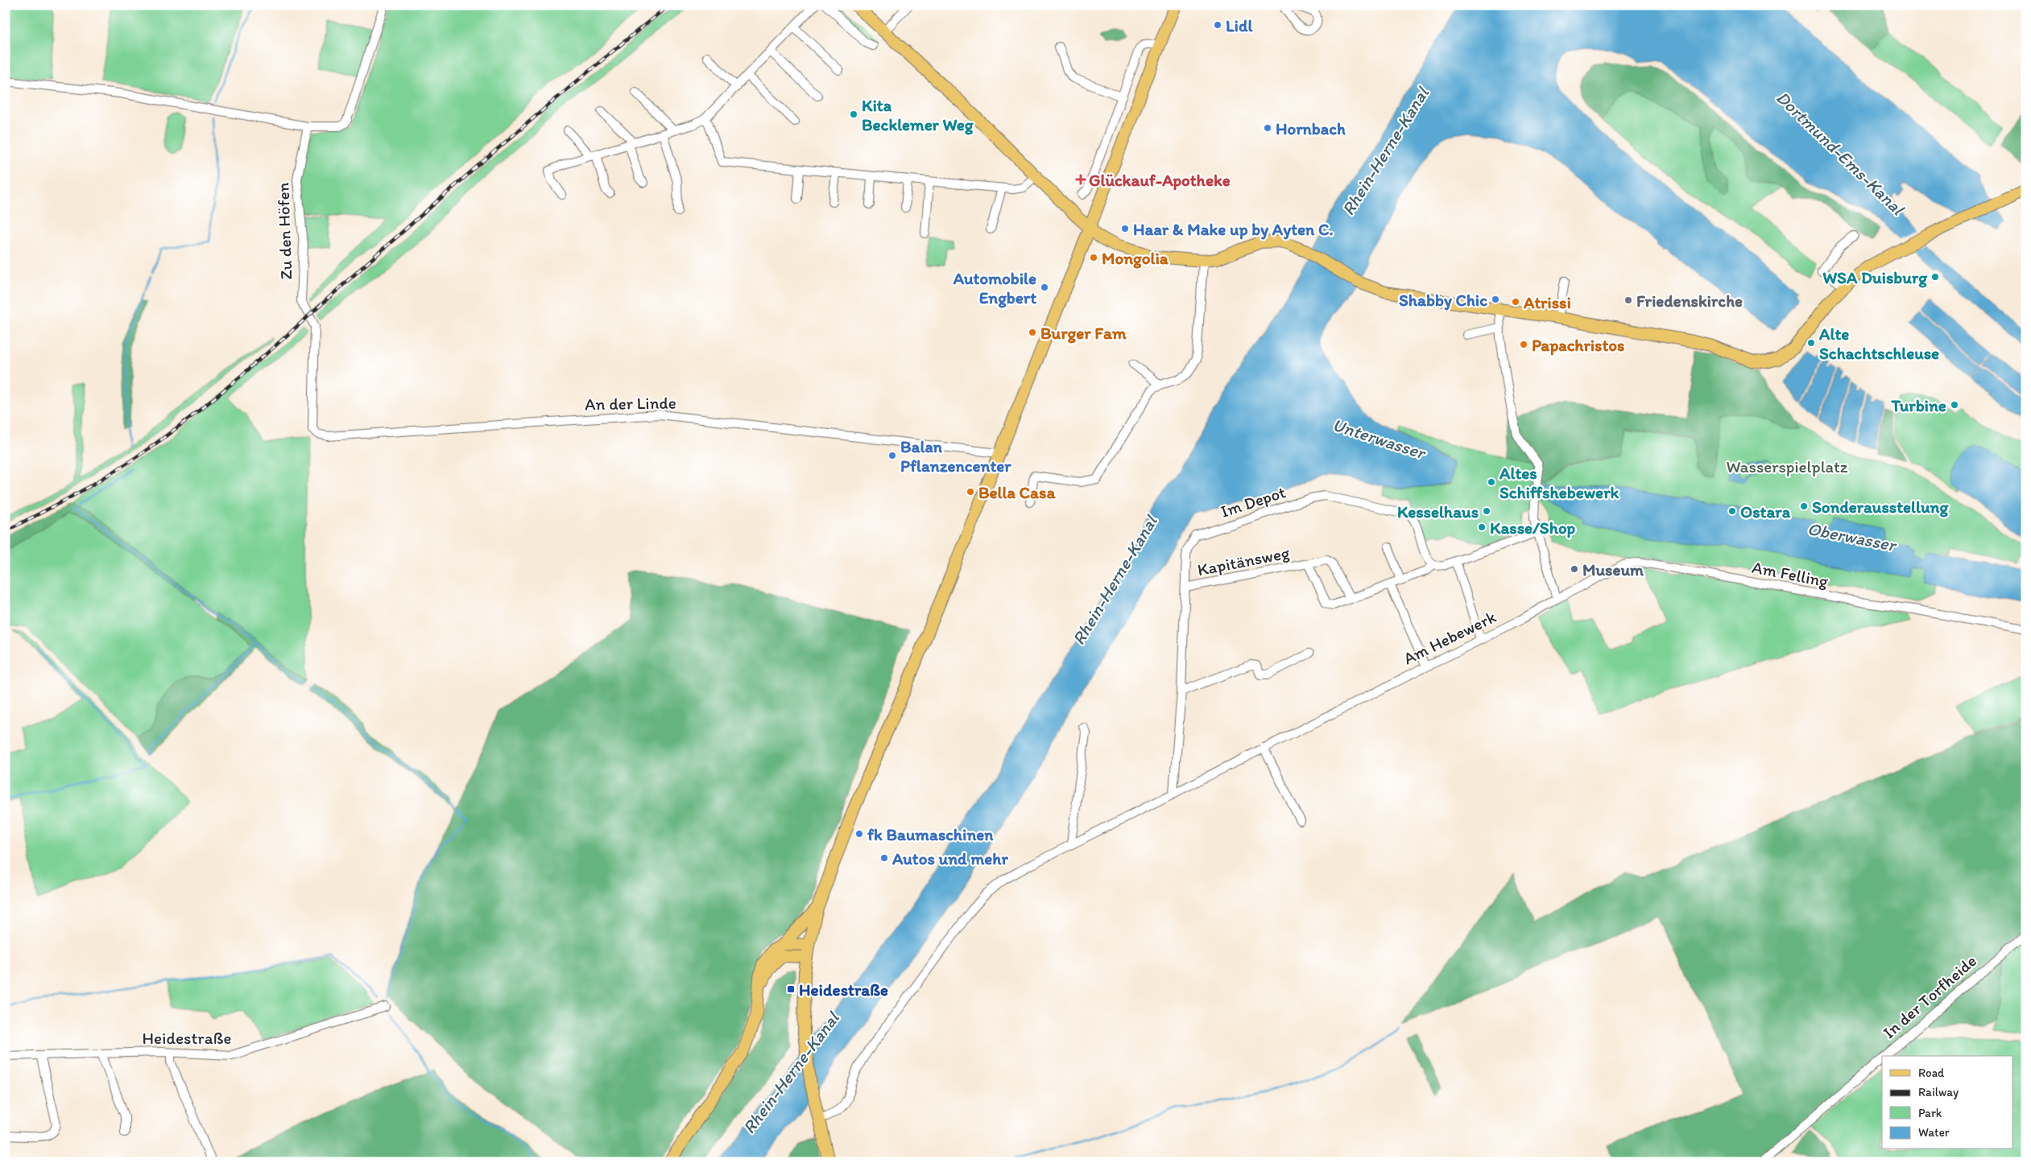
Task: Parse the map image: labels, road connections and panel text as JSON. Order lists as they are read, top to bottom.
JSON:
{
  "streets": {
    "street": [
      "Zu den Höfen",
      "An der Linde",
      "Im Depot",
      "Kapitänsweg",
      "Am Felling",
      "Am Hebewerk",
      "In der Torfheide",
      "Heidestraße"
    ]
  },
  "crossings": [
    ["Zu den Höfen", "An der Linde"],
    ["Im Depot", "Kapitänsweg"],
    ["Im Depot", "Am Hebewerk"],
    ["Am Felling", "Am Hebewerk"]
  ],
  "water": [
    "Rhein-Herne-Kanal",
    "Dortmund-Ems-Kanal",
    "Unterwasser",
    "Oberwasser"
  ],
  "parks": ["Wasserspielplatz"],
  "places": {
    "other": [
      "Lidl",
      "Kita Becklemer Weg",
      "Hornbach",
      "Haar & Make up by Ayten C.",
      "Mongolia",
      "WSA Duisburg",
      "Automobile Engbert",
      "Shabby Chic",
      "Friedenskirche",
      "Atrissi",
      "Burger Fam",
      "Alte Schachtschleuse",
      "Papachristos",
      "Turbine",
      "Balan Pflanzencenter",
      "Altes Schiffshebewerk",
      "Bella Casa",
      "Sonderausstellung",
      "Kesselhaus",
      "Ostara",
      "Kasse/Shop",
      "Museum",
      "fk Baumaschinen",
      "Autos und mehr"
    ],
    "health": ["Glückauf-Apotheke"],
    "transit": ["Heidestraße"]
  },
  "legend": [
    "Road",
    "Railway",
    "Park",
    "Water"
  ]
}
